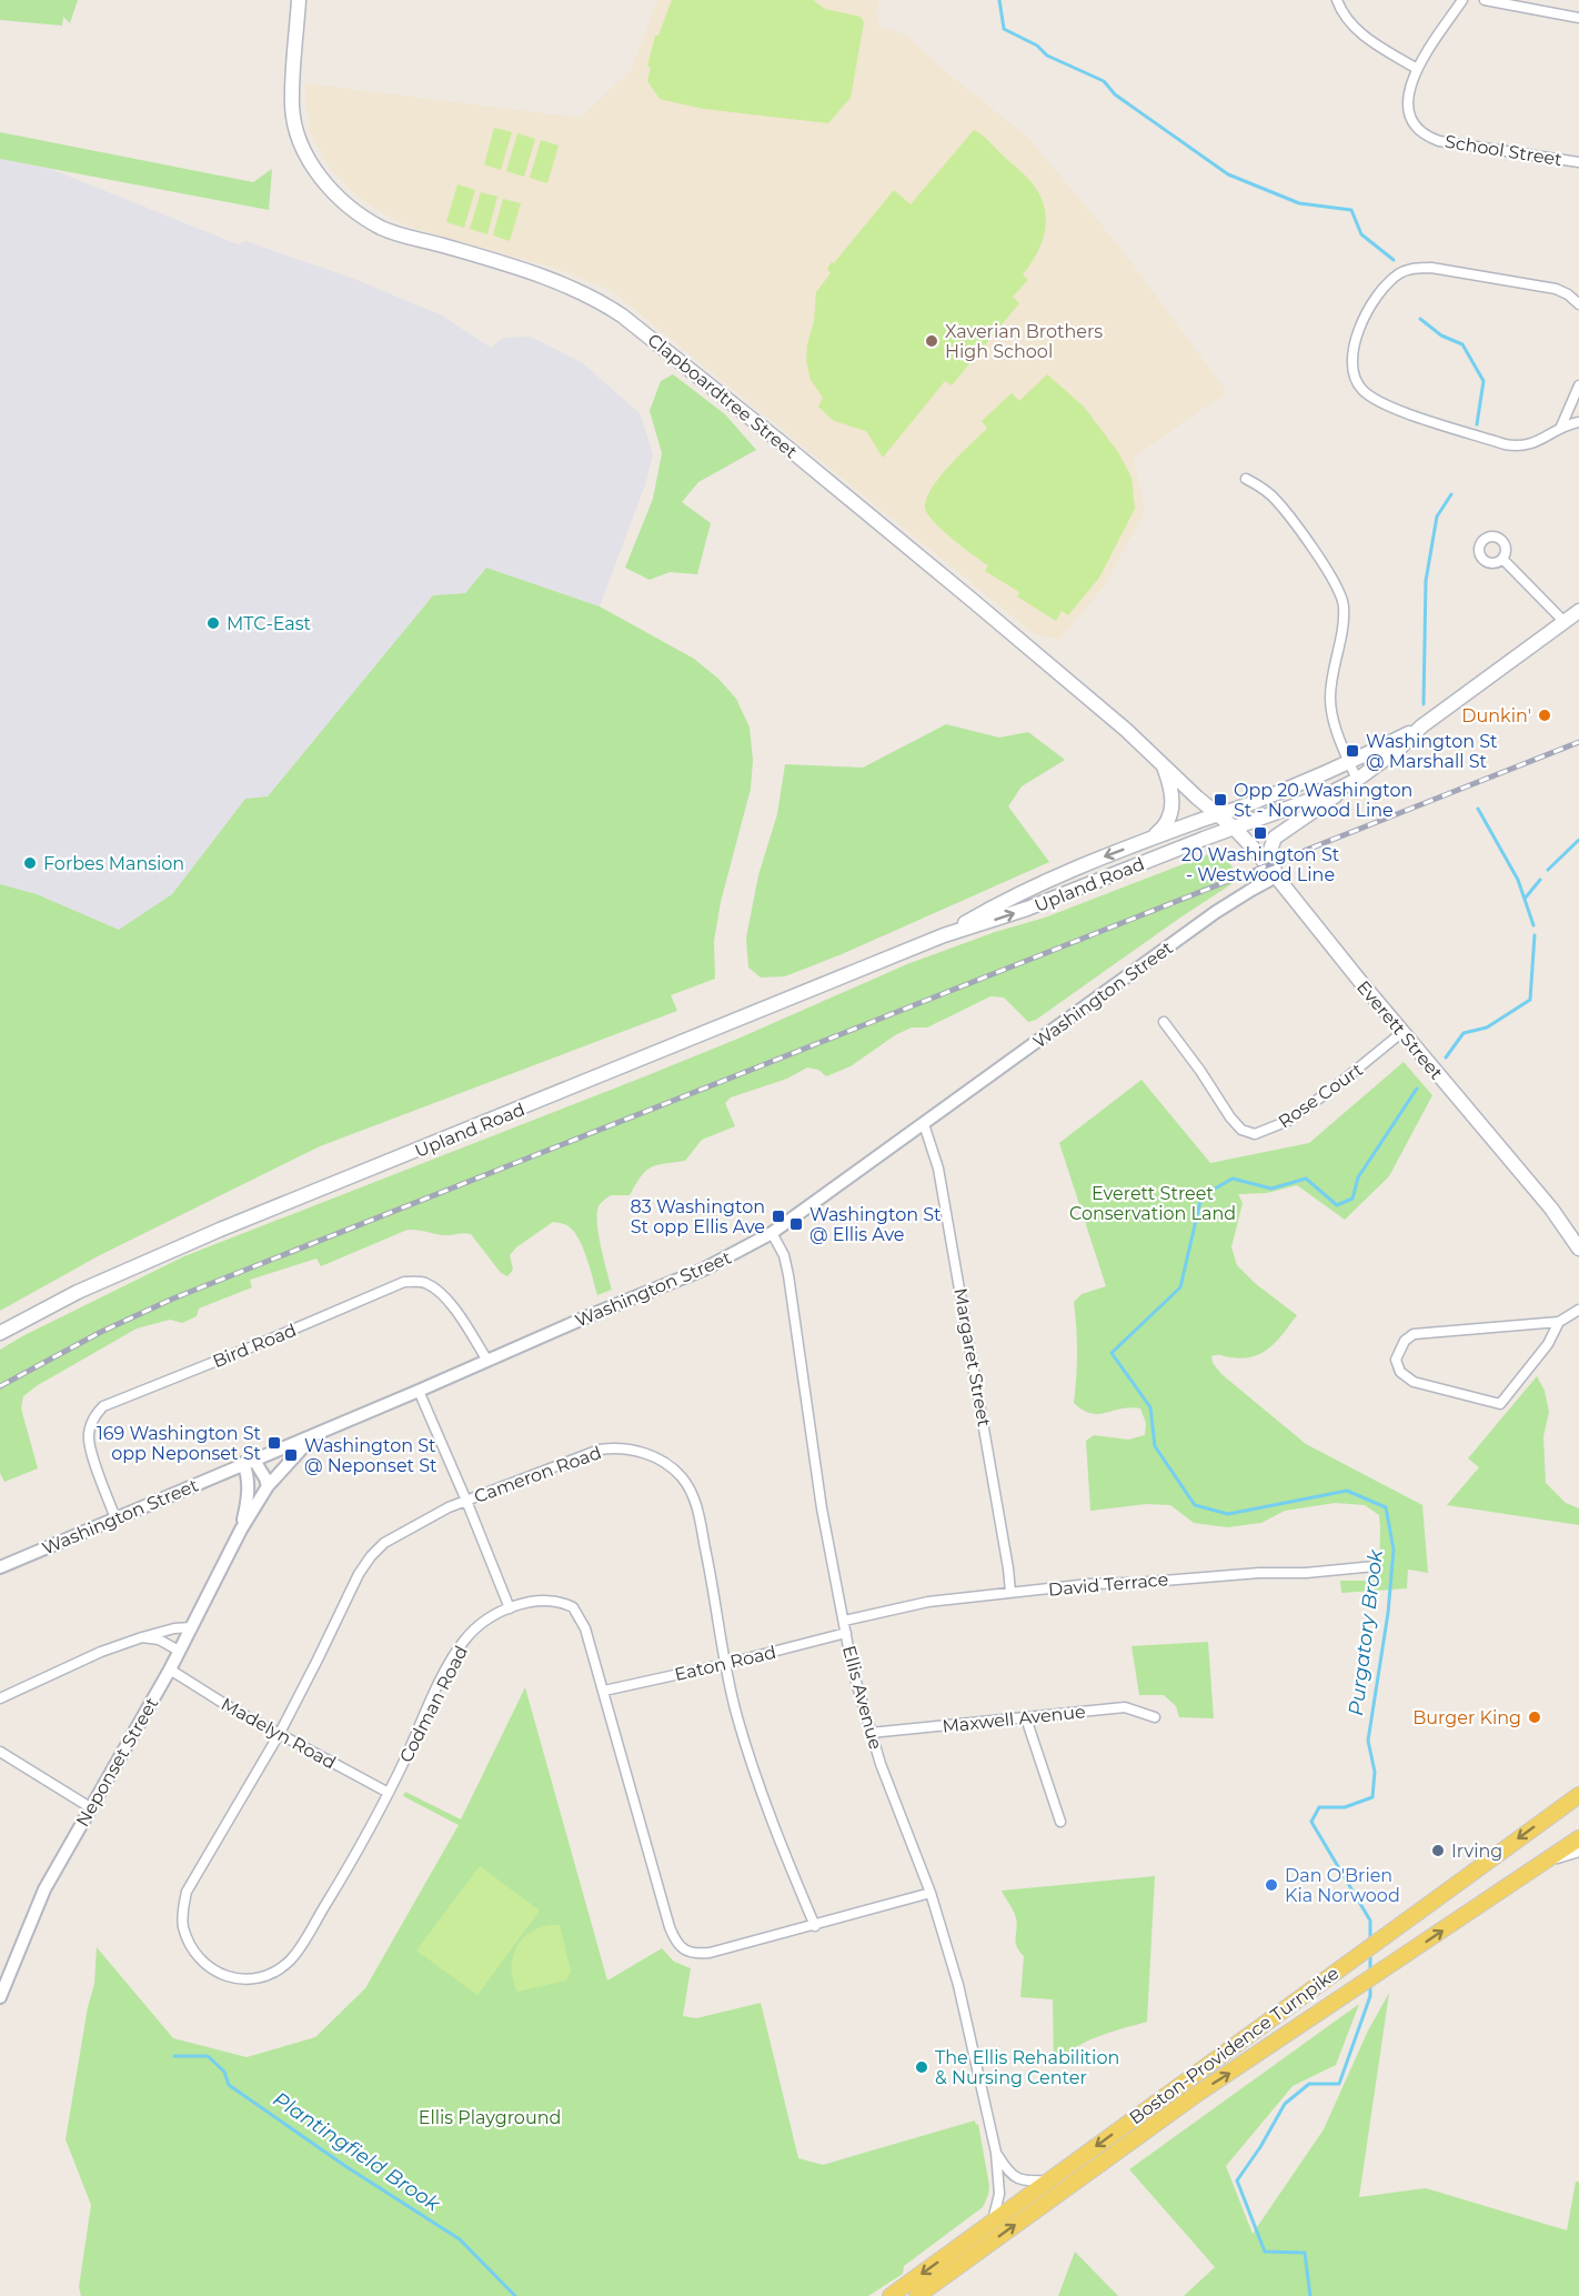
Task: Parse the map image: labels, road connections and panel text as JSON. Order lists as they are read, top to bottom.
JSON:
{
  "streets": {
    "main road": [
      "Clapboardtree Street",
      "Upland Road",
      "Everett Street",
      "Boston-Providence Turnpike"
    ],
    "street": [
      "School Street",
      "Washington Street",
      "Rose Court",
      "Bird Road",
      "Margaret Street",
      "Cameron Road",
      "David Terrace",
      "Eaton Road",
      "Ellis Avenue",
      "Codman Road",
      "Maxwell Avenue",
      "Madelyn Road",
      "Neponset Street"
    ]
  },
  "crossings": [
    ["Clapboardtree Street", "Upland Road"],
    ["Clapboardtree Street", "Everett Street"],
    ["Upland Road", "Everett Street"],
    ["Washington Street", "Everett Street"],
    ["Washington Street", "Bird Road"],
    ["Washington Street", "Margaret Street"],
    ["Washington Street", "Ellis Avenue"],
    ["Washington Street", "Neponset Street"],
    ["Everett Street", "Rose Court"],
    ["Margaret Street", "David Terrace"],
    ["Cameron Road", "Eaton Road"],
    ["Cameron Road", "Codman Road"],
    ["Cameron Road", "Madelyn Road"],
    ["David Terrace", "Ellis Avenue"],
    ["Eaton Road", "Ellis Avenue"],
    ["Eaton Road", "Codman Road"],
    ["Ellis Avenue", "Codman Road"],
    ["Ellis Avenue", "Maxwell Avenue"],
    ["Ellis Avenue", "Boston-Providence Turnpike"],
    ["Codman Road", "Madelyn Road"],
    ["Madelyn Road", "Neponset Street"]
  ],
  "water": ["Purgatory Brook", "Plantingfield Brook"],
  "parks": ["Everett Street Conservation Land", "Ellis Playground"],
  "places": {
    "other": [
      "Xaverian Brothers High School",
      "MTC-East",
      "Dunkin'",
      "Forbes Mansion",
      "Burger King",
      "Irving",
      "Dan O'Brien Kia Norwood",
      "The Ellis Rehabilition & Nursing Center"
    ],
    "transit": [
      "Washington St @ Marshall St",
      "Opp 20 Washington St - Norwood Line",
      "20 Washington St - Westwood Line",
      "83 Washington St opp Ellis Ave",
      "Washington St @ Ellis Ave",
      "169 Washington St opp Neponset St",
      "Washington St @ Neponset St"
    ]
  }
}
